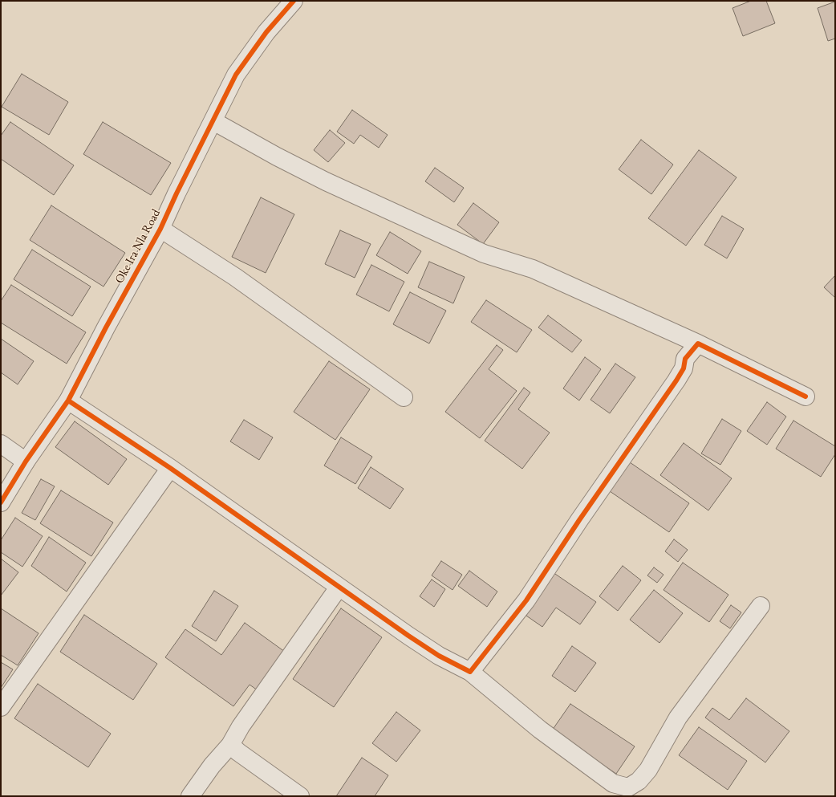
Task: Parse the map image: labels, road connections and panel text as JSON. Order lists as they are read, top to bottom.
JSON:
{
  "streets": {
    "street": ["Oke Ira Nla Road"]
  }
}
